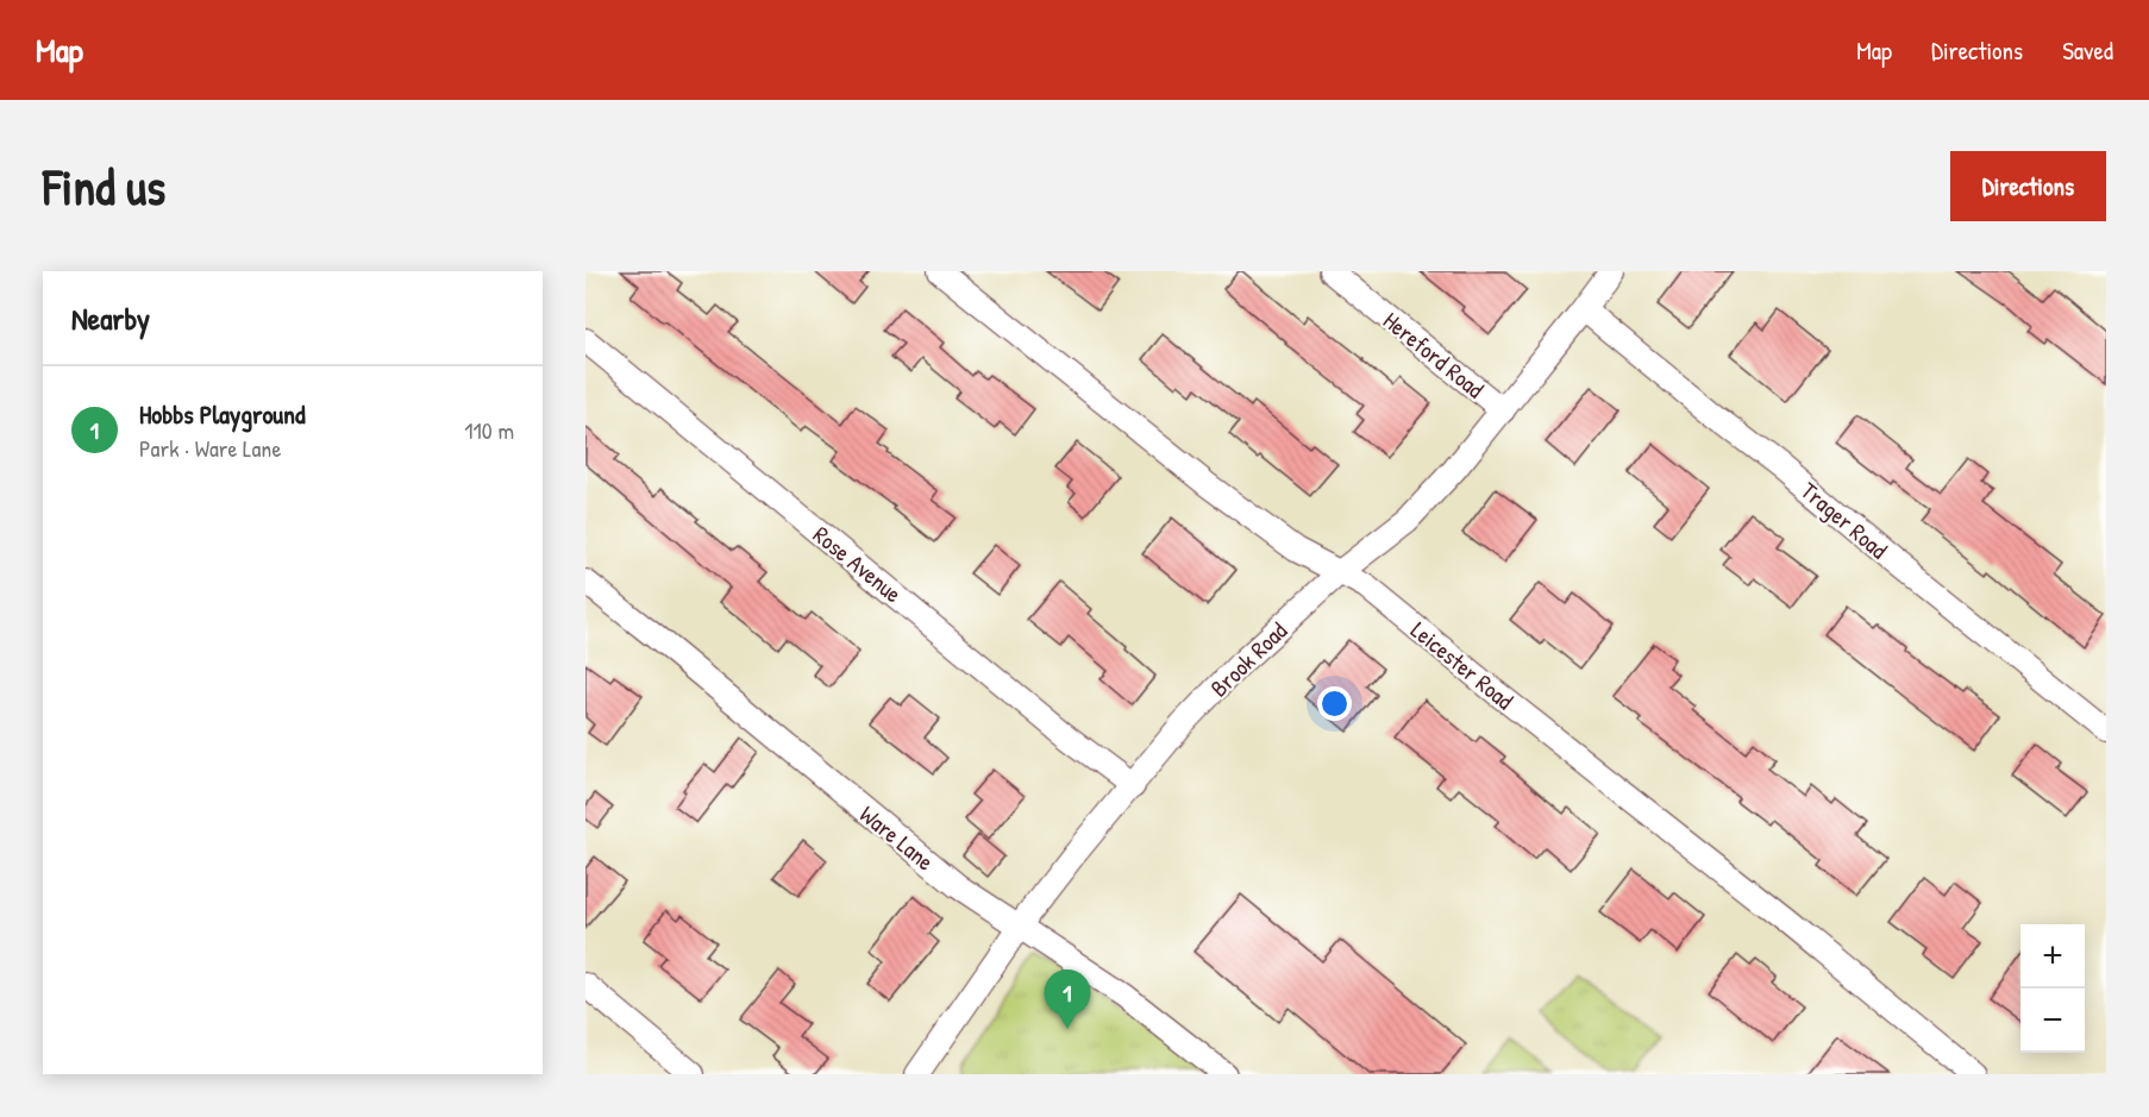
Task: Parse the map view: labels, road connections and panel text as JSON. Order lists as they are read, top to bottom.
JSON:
{
  "streets": {
    "street": [
      "Hereford Road",
      "Trager Road",
      "Rose Avenue",
      "Brook Road",
      "Leicester Road",
      "Ware Lane"
    ]
  },
  "crossings": [
    ["Hereford Road", "Brook Road"],
    ["Trager Road", "Brook Road"],
    ["Rose Avenue", "Brook Road"],
    ["Brook Road", "Leicester Road"],
    ["Brook Road", "Ware Lane"]
  ],
  "page": {
    "header": "Map",
    "nav": ["Map", "Directions", "Saved"],
    "buttons": "Directions",
    "title": "Find us",
    "heading": "Nearby",
    "list": [
      {
        "mark": "1",
        "name": "Hobbs Playground",
        "note": "Park · Ware Lane",
        "value": "110 m"
      }
    ],
    "map_buttons": ["+", "−"],
    "pins": "1"
  }
}
